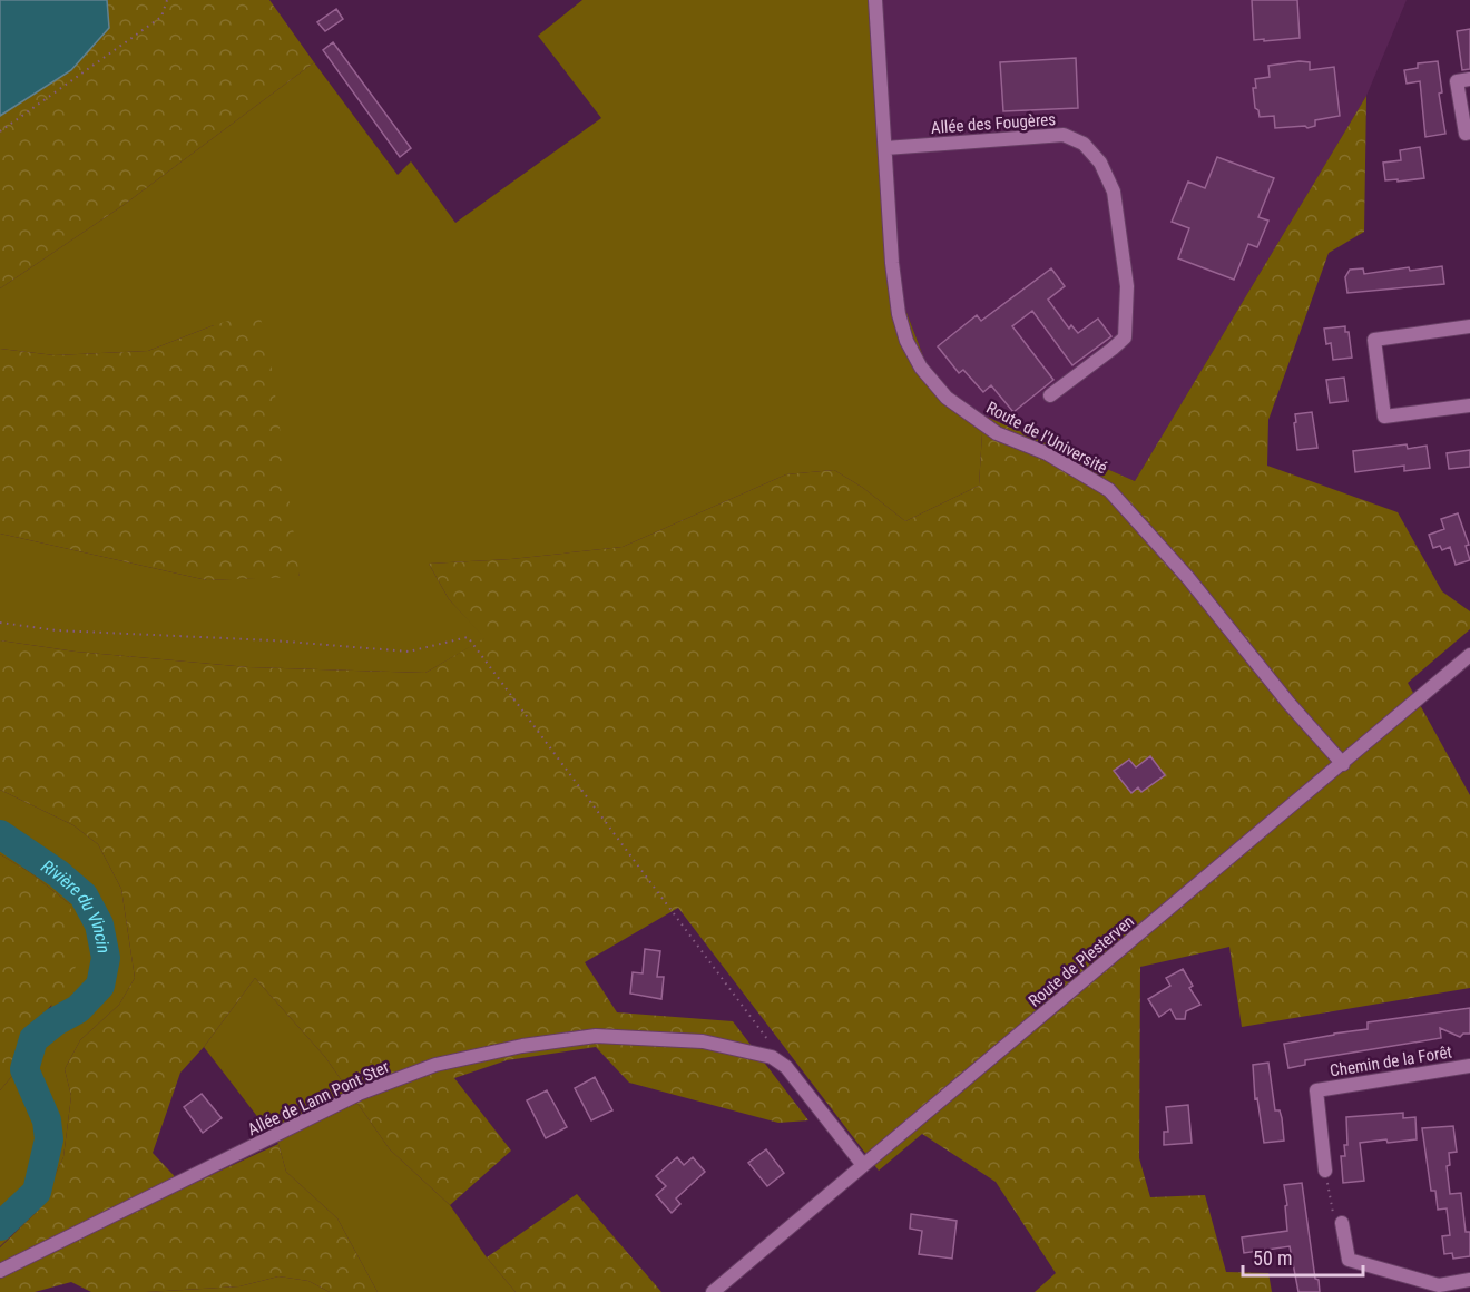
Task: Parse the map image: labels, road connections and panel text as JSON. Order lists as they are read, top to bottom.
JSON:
{
  "streets": {
    "street": [
      "Allée des Fougères",
      "Route de l'Université",
      "Route de Plesterven",
      "Chemin de la Forêt",
      "Allée de Lann Pont Ster"
    ]
  },
  "crossings": [
    ["Allée des Fougères", "Route de l'Université"],
    ["Route de l'Université", "Route de Plesterven"],
    ["Route de Plesterven", "Allée de Lann Pont Ster"]
  ],
  "water": ["Rivière du Vincin"],
  "scale_bar": "50 m"
}
